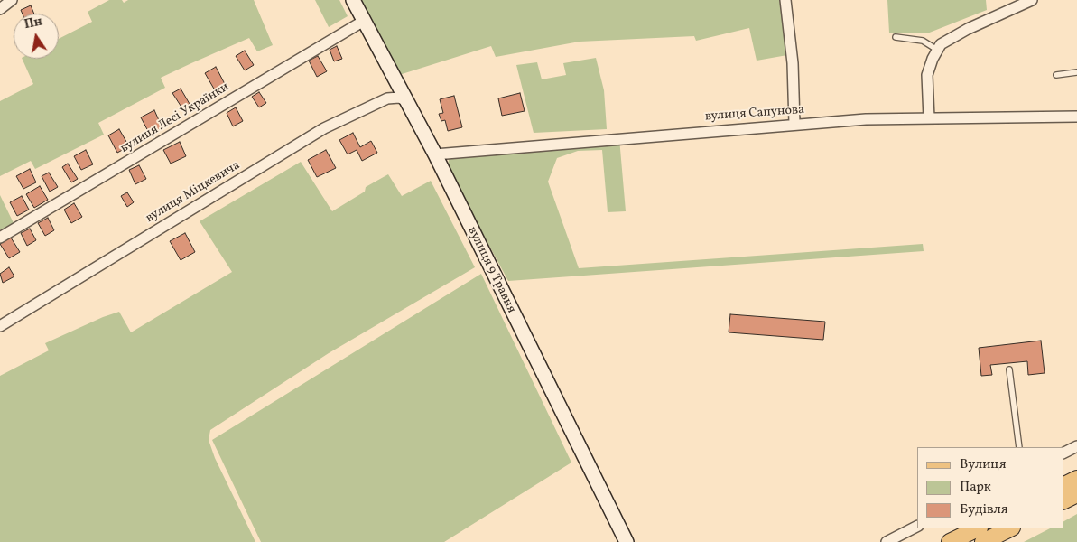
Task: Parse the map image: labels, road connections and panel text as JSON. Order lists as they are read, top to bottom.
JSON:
{
  "streets": {
    "street": [
      "вулиця Сапунова",
      "вулиця Лесі Українки",
      "вулиця Міцкевича",
      "вулиця 9 Травня"
    ]
  },
  "crossings": [
    ["вулиця Сапунова", "вулиця 9 Травня"],
    ["вулиця Лесі Українки", "вулиця 9 Травня"],
    ["вулиця Міцкевича", "вулиця 9 Травня"]
  ],
  "legend": ["Вулиця", "Парк", "Будівля"],
  "north": "top"
}
